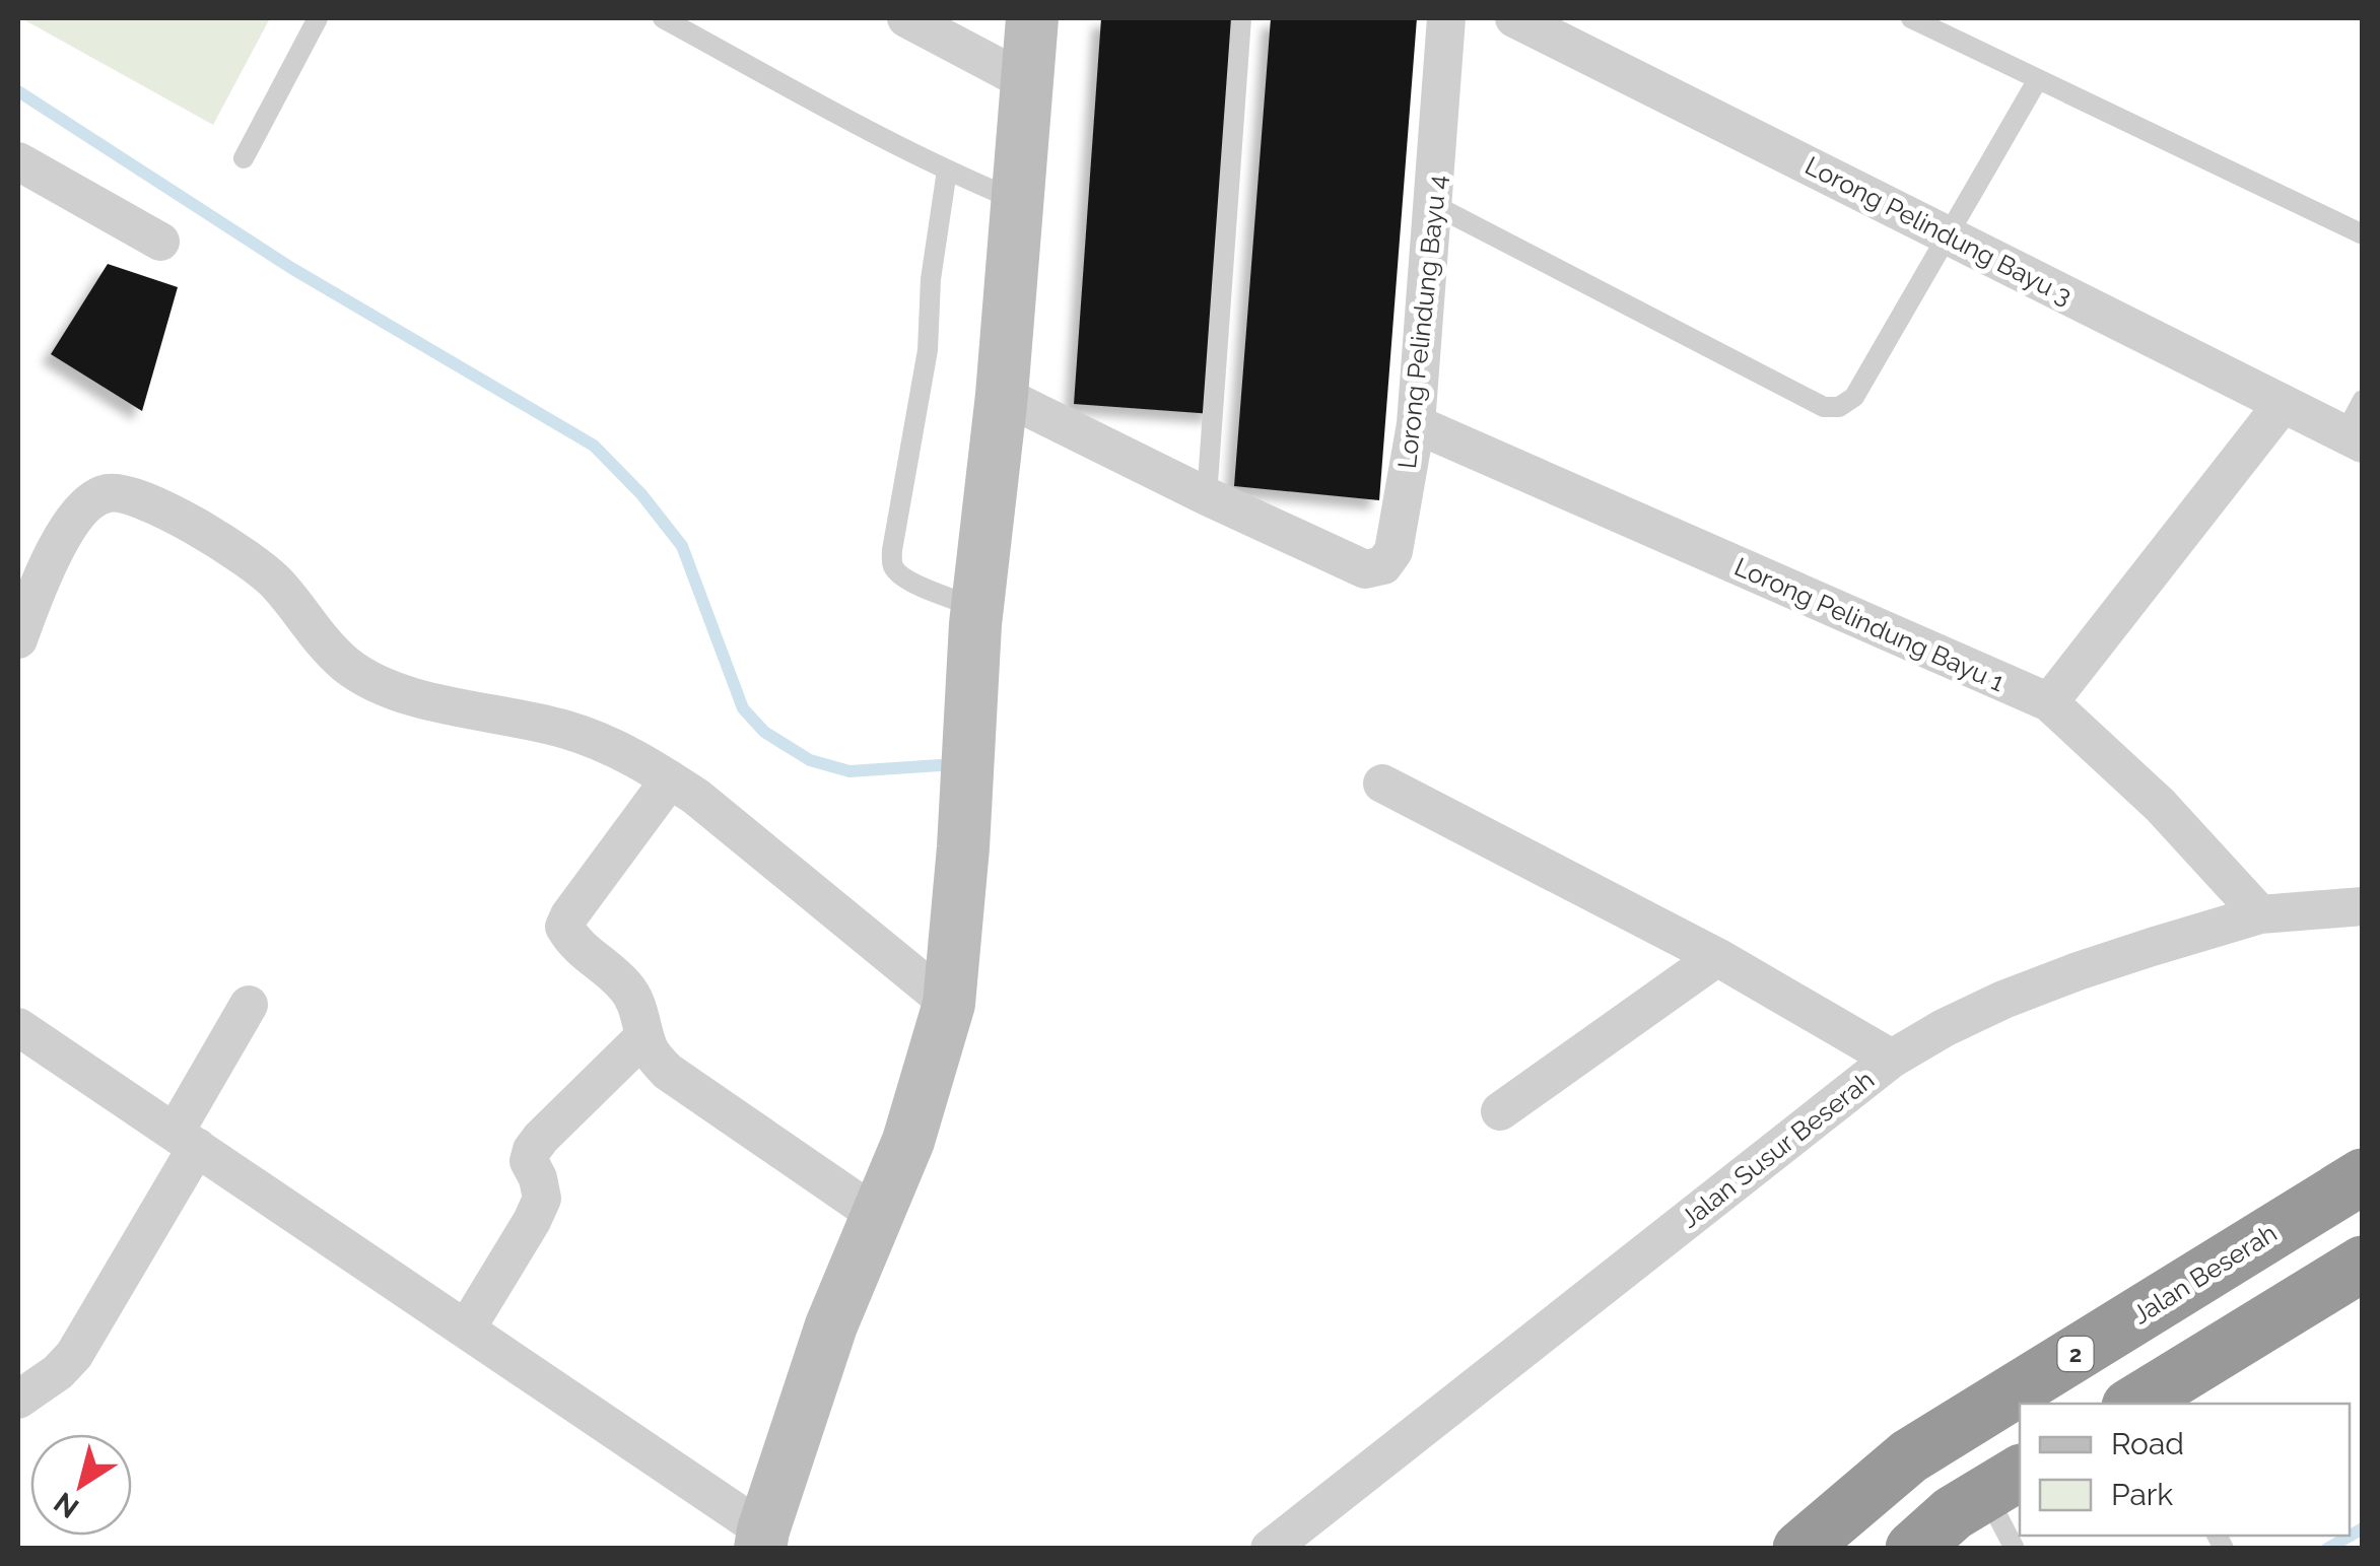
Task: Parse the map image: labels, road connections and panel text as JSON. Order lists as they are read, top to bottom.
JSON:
{
  "streets": {
    "highway": ["Jalan Beserah", "2"],
    "street": [
      "Lorong Pelindung Bayu 3",
      "Lorong Pelindung Bayu 4",
      "Lorong Pelindung Bayu 1",
      "Jalan Susur Beserah"
    ]
  },
  "crossings": [
    ["Lorong Pelindung Bayu 4", "Lorong Pelindung Bayu 1"],
    ["Lorong Pelindung Bayu 1", "Jalan Susur Beserah"]
  ],
  "legend": ["Road", "Park"],
  "north": "bottom left"
}
